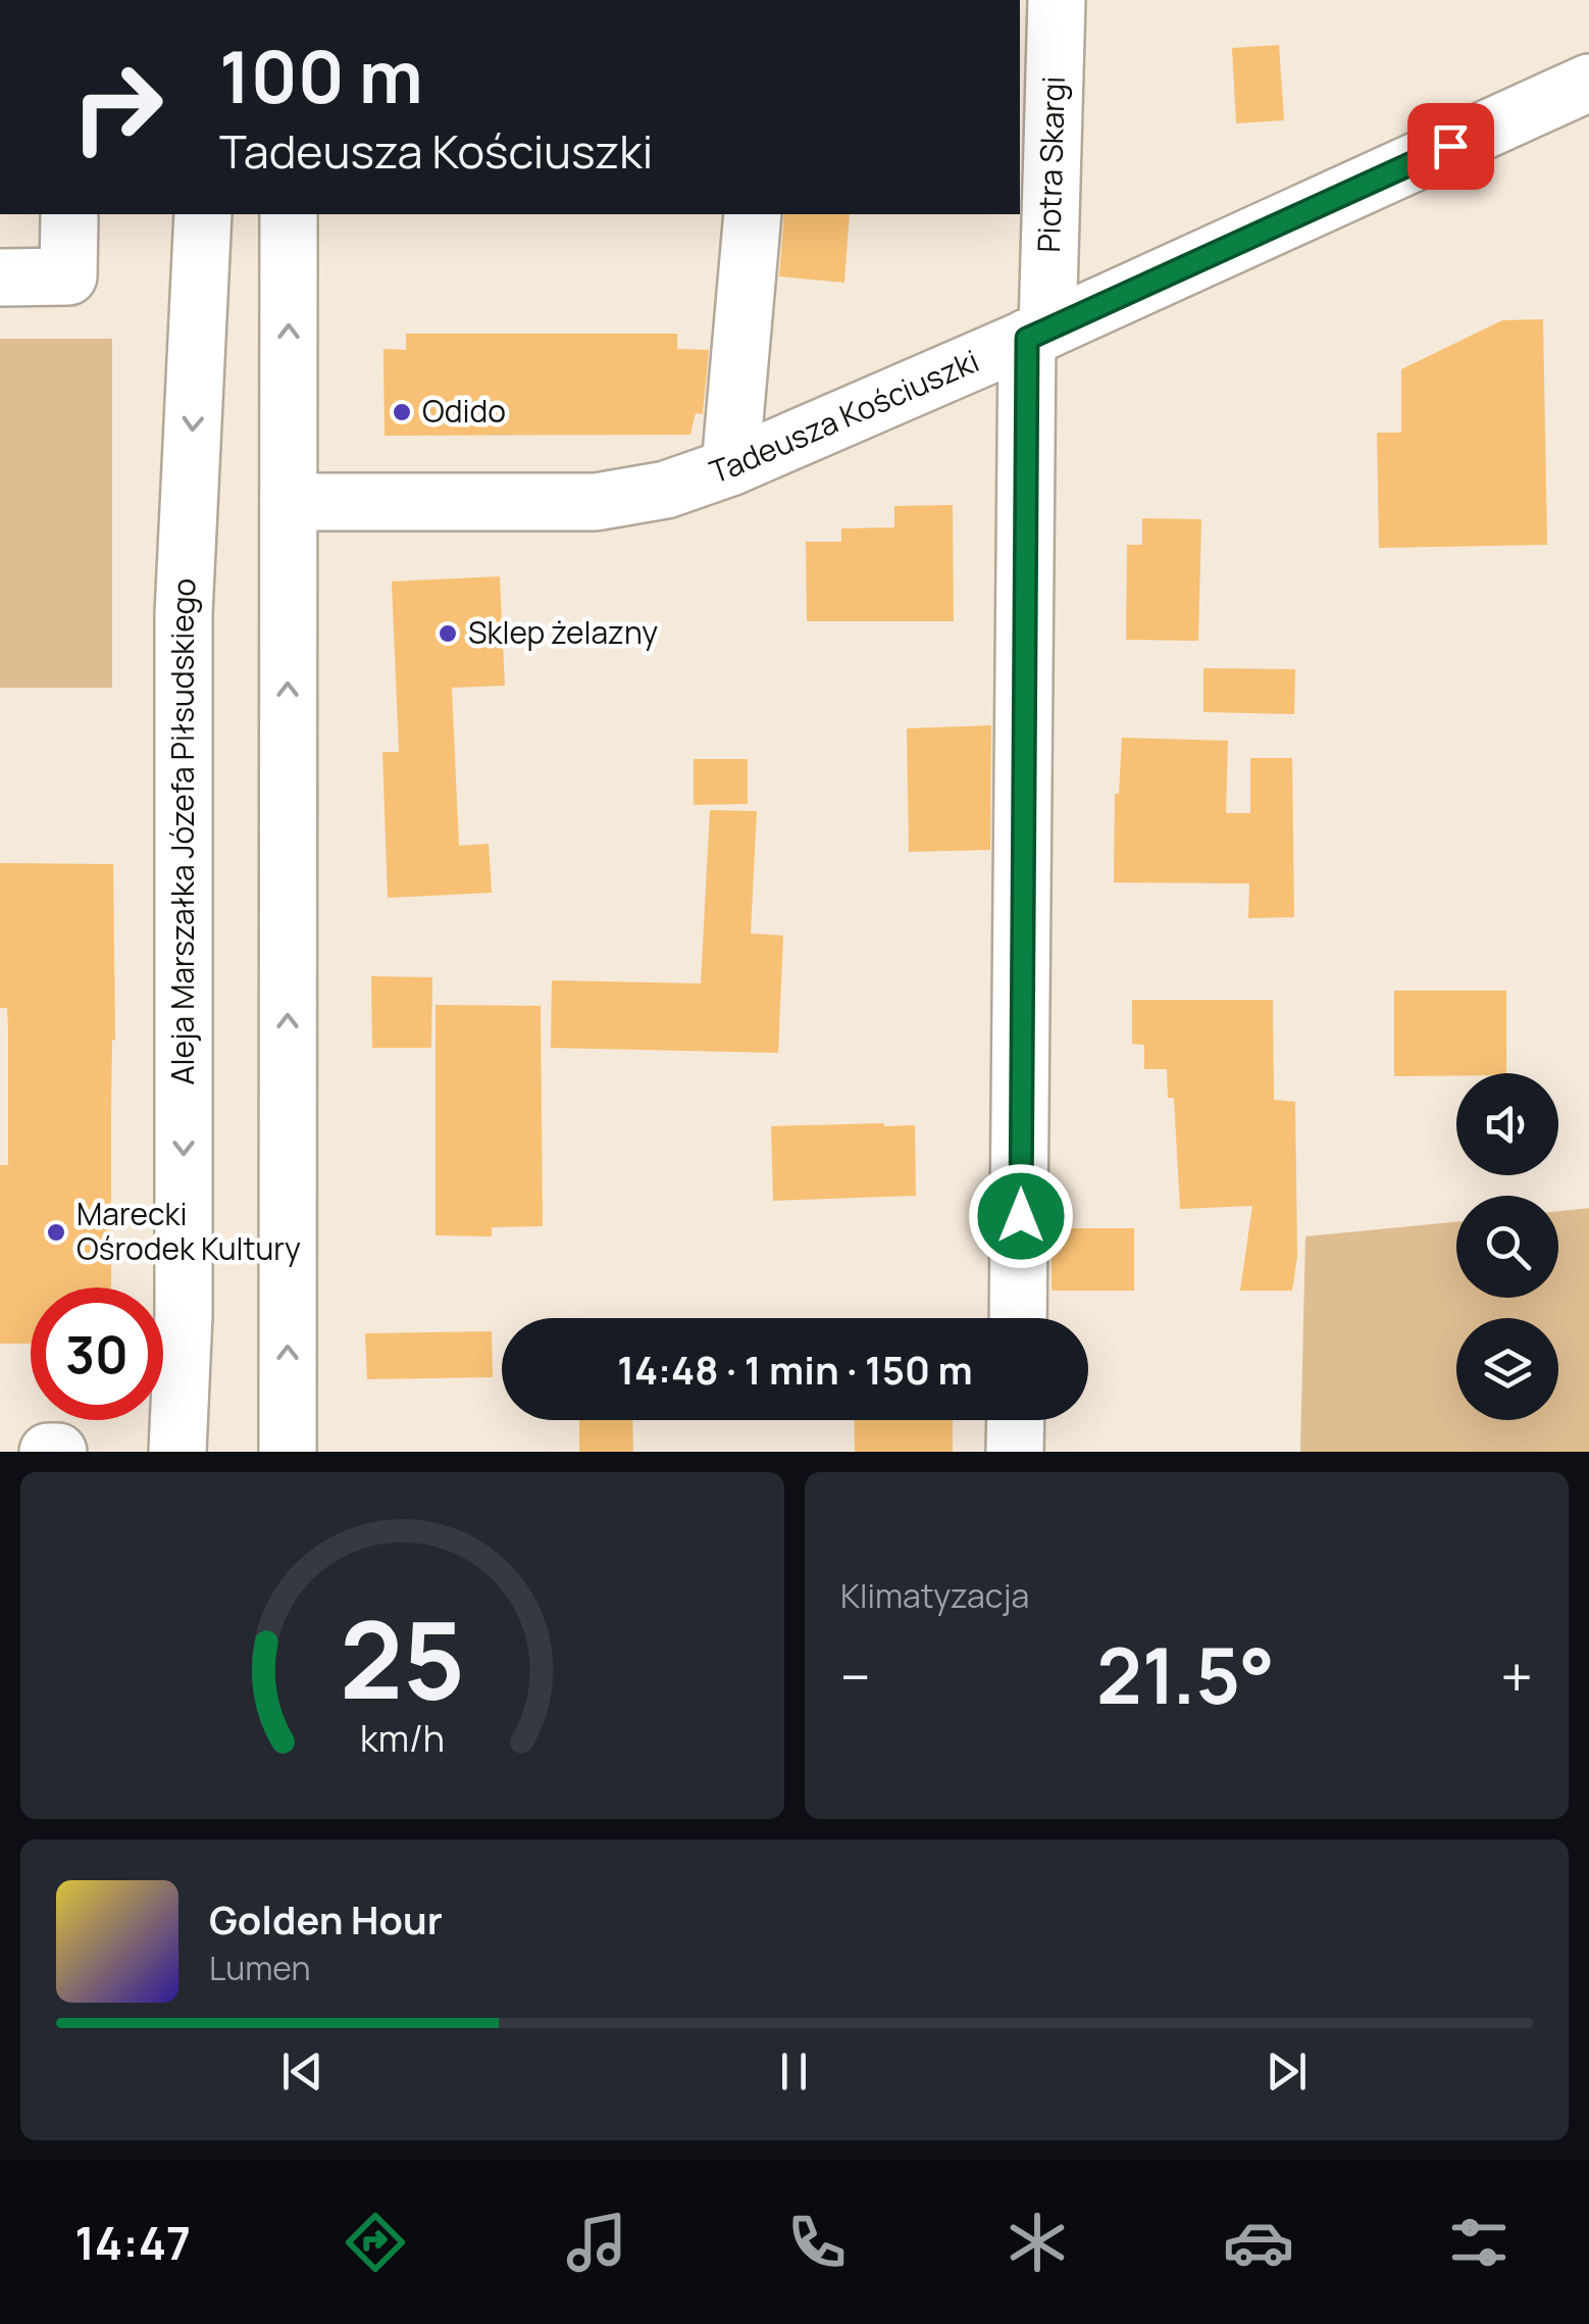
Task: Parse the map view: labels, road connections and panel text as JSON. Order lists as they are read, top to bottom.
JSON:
{
  "streets": {
    "street": ["Piotra Skargi", "Tadeusza Kościuszki", "Aleja Marszałka Józefa Piłsudskiego"]
  },
  "crossings": [
    ["Piotra Skargi", "Tadeusza Kościuszki"]
  ],
  "places": ["Odido", "Sklep żelazny", "Marecki Ośrodek Kultury"],
  "page": {
    "turn": ["100 m", "Tadeusza Kościuszki"],
    "limit": "30",
    "trip": "14:48 · 1 min · 150 m",
    "tile": "Klimatyzacja",
    "heat": ["−", "21.5°", "+"],
    "song": ["Golden Hour", "Lumen"],
    "tabs": "14:47",
    "gauge": ["25", "km/h"]
  }
}
